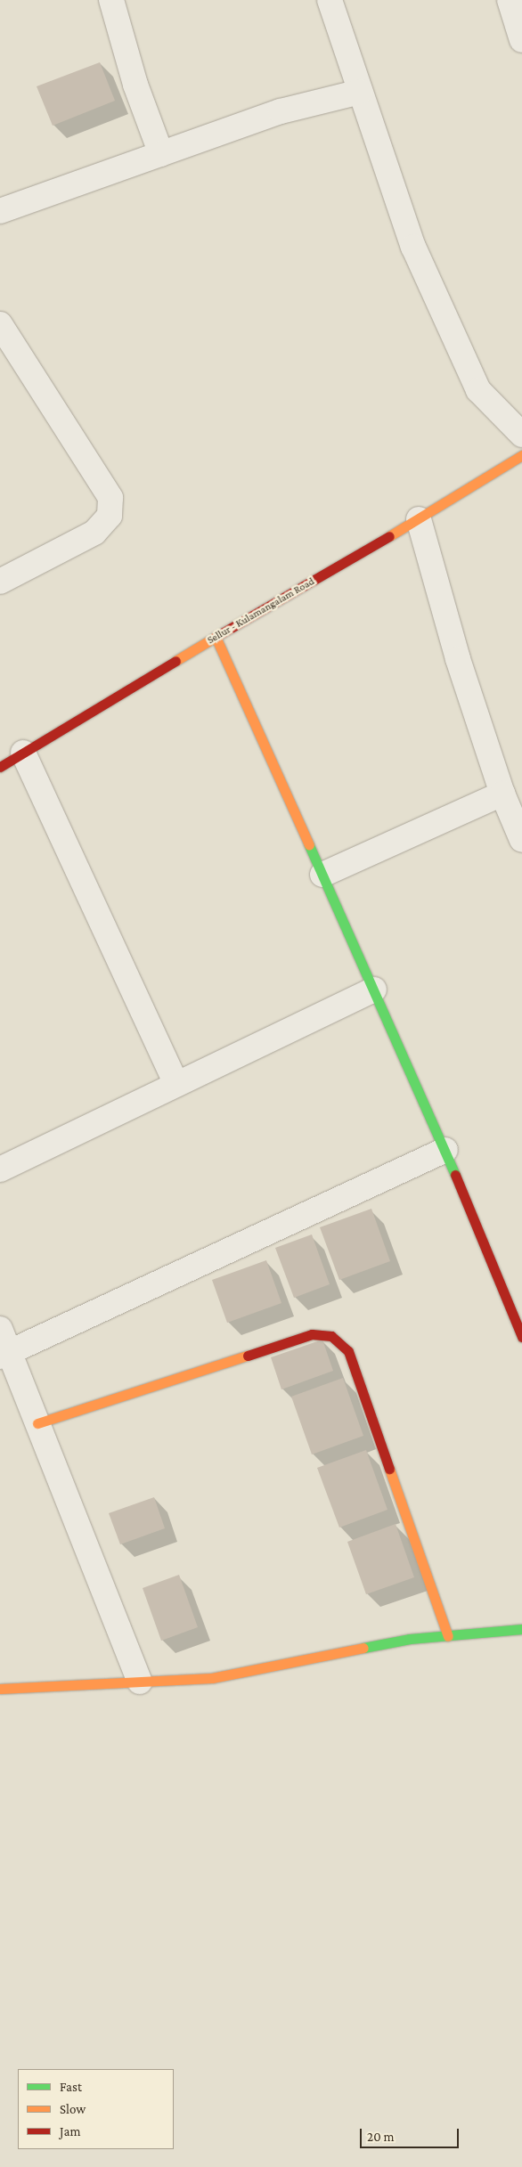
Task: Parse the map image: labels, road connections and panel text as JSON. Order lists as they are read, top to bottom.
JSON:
{
  "streets": {
    "main road": ["Sellur - Kulamangalam Road"]
  },
  "legend": ["Fast", "Slow", "Jam"],
  "scale_bar": "20 m"
}
